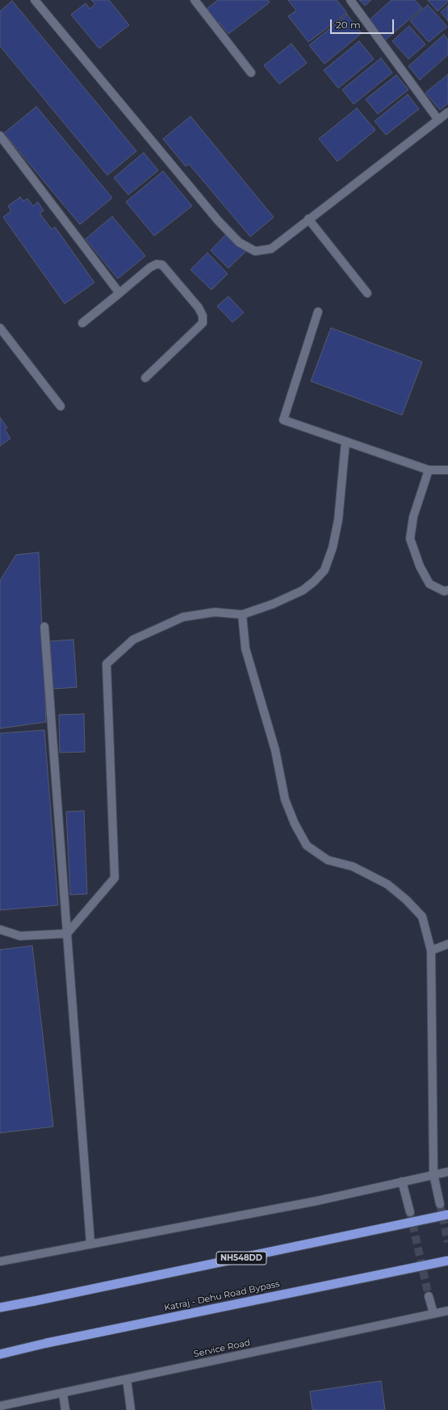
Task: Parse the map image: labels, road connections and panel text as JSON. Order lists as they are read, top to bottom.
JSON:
{
  "streets": {
    "highway": ["NH548DD", "Katraj - Dehu Road Bypass"],
    "street": ["Service Road"]
  },
  "scale_bar": "20 m"
}
